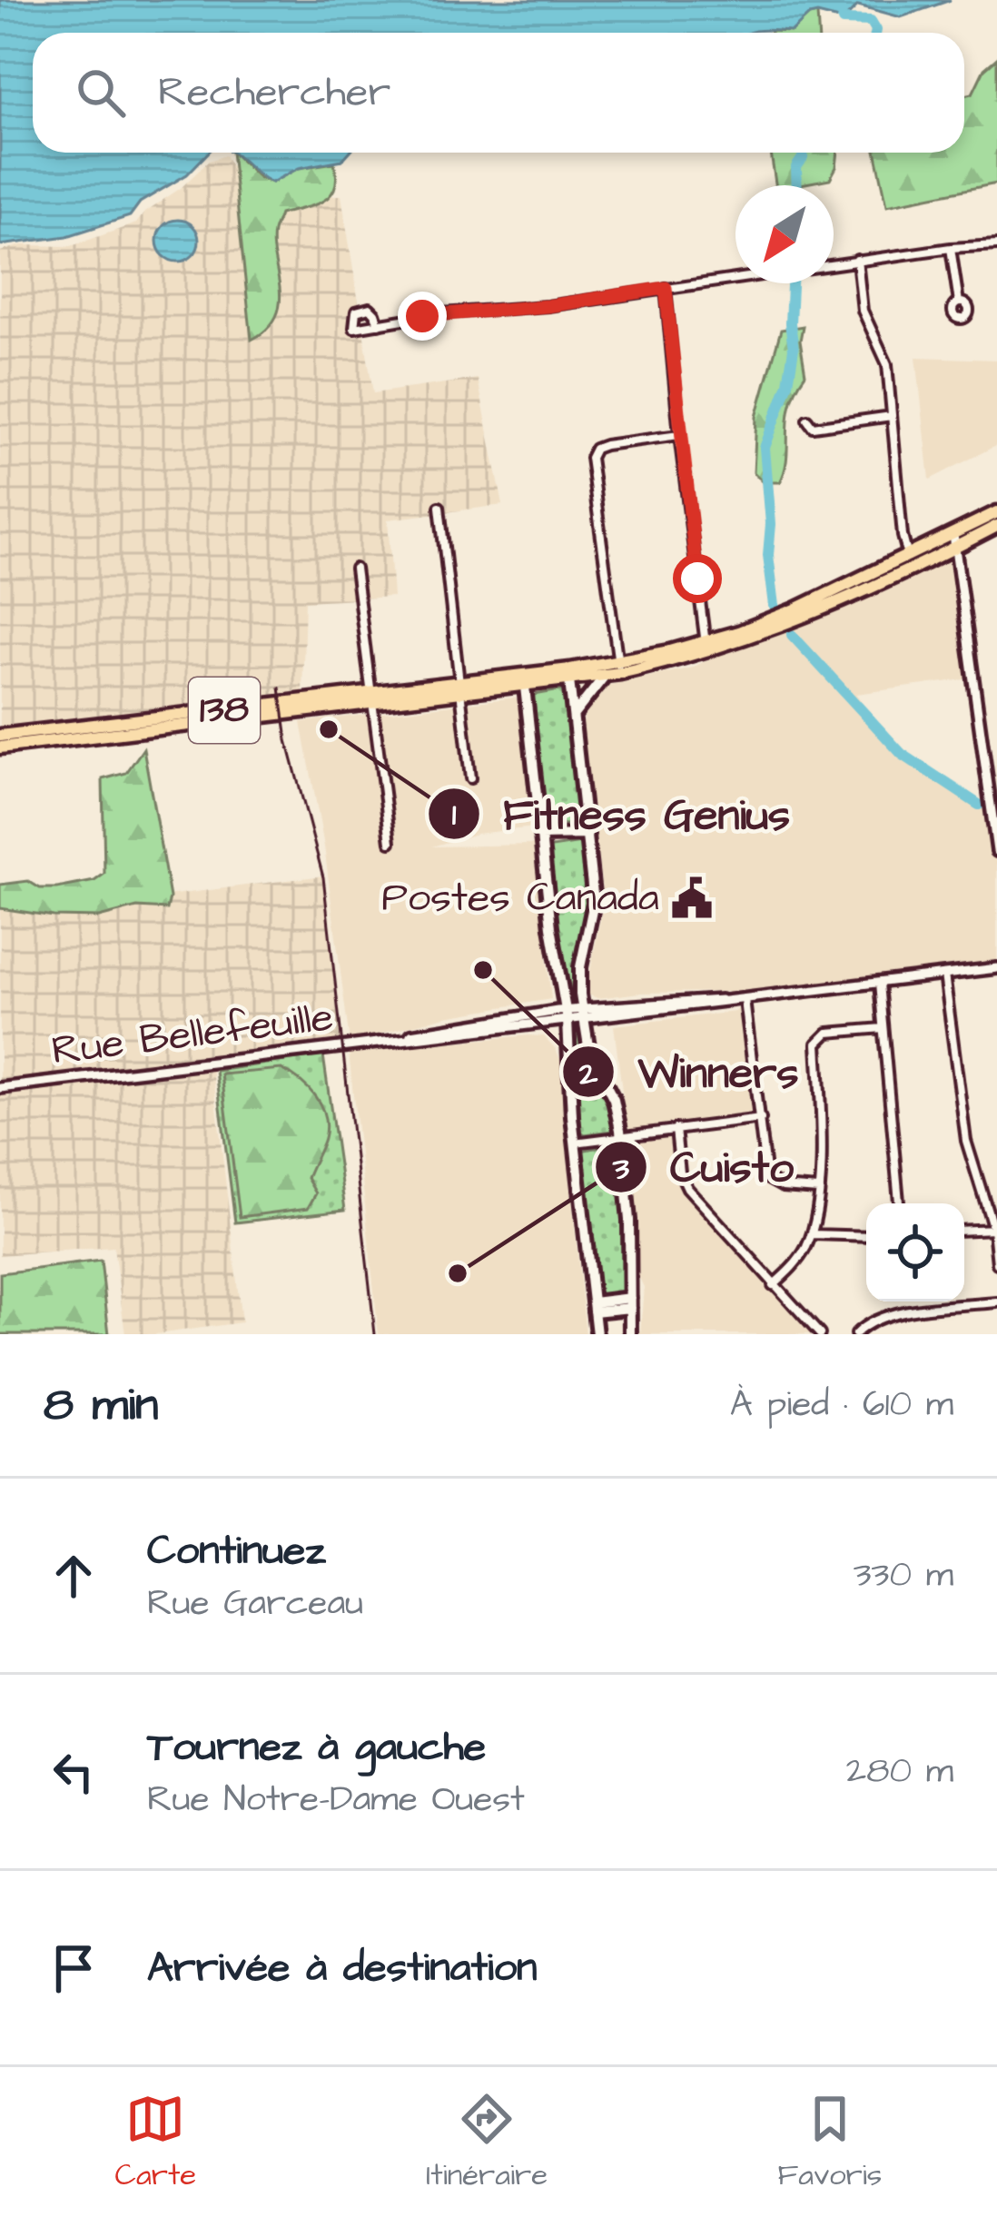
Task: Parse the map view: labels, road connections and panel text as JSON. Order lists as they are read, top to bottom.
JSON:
{
  "streets": {
    "main road": ["138"],
    "street": ["Rue Bellefeuille"]
  },
  "places": {
    "other": ["Fitness Genius", "Winners", "Cuisto"],
    "public building": ["Postes Canada"]
  },
  "north": "bottom left",
  "page": {
    "search": "Rechercher",
    "heading": ["8 min", "À pied · 610 m"],
    "list": [
      ["Continuez", "Rue Garceau", "330 m"],
      ["Tournez à gauche", "Rue Notre-Dame Ouest", "280 m"],
      "Arrivée à destination"
    ],
    "nav": ["Carte", "Itinéraire", "Favoris"]
  }
}
